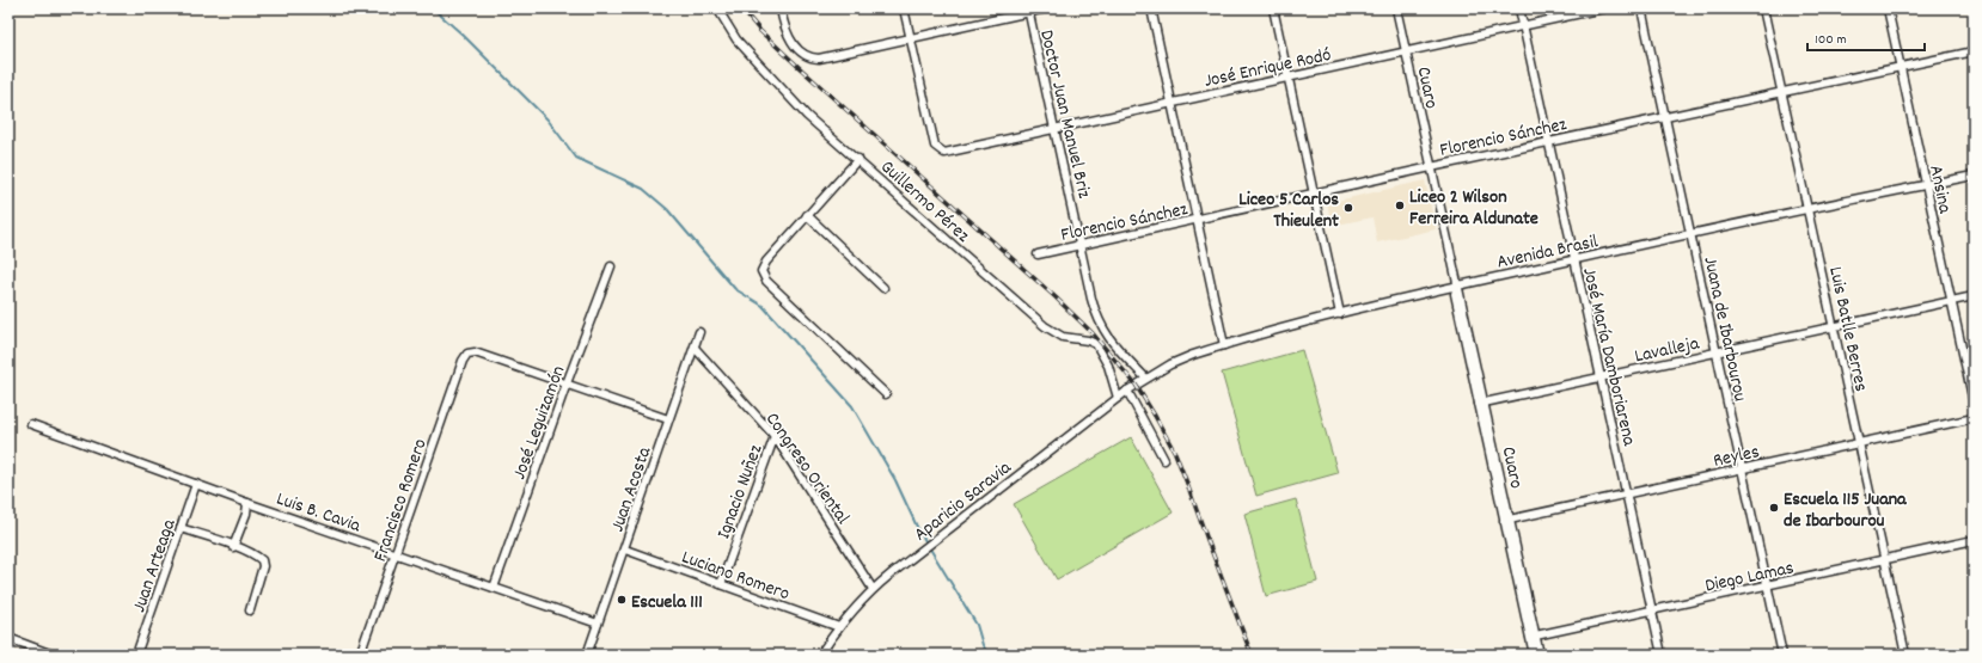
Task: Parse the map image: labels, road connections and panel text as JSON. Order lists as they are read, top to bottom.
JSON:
{
  "streets": {
    "street": [
      "José Enrique Rodó",
      "Cuaro",
      "Doctor Juan Manuel Briz",
      "Florencio Sánchez",
      "Ansina",
      "Guillermo Pérez",
      "Avenida Brasil",
      "Juana de Ibarbourou",
      "Luis Batlle Berres",
      "Lavalleja",
      "José María Damboriarena",
      "José Leguizamón",
      "Reyles",
      "Congreso Oriental",
      "Juan Acosta",
      "Ignacio Nuñez",
      "Francisco Romero",
      "Aparicio Saravia",
      "Luis B. Cavia",
      "Juan Arteaga",
      "Luciano Romero",
      "Diego Lamas"
    ]
  },
  "crossings": [
    ["José Enrique Rodó", "Cuaro"],
    ["José Enrique Rodó", "Doctor Juan Manuel Briz"],
    ["José Enrique Rodó", "José María Damboriarena"],
    ["Cuaro", "Florencio Sánchez"],
    ["Cuaro", "Avenida Brasil"],
    ["Cuaro", "Lavalleja"],
    ["Cuaro", "Reyles"],
    ["Cuaro", "Diego Lamas"],
    ["Doctor Juan Manuel Briz", "Florencio Sánchez"],
    ["Doctor Juan Manuel Briz", "Avenida Brasil"],
    ["Florencio Sánchez", "Ansina"],
    ["Florencio Sánchez", "Juana de Ibarbourou"],
    ["Florencio Sánchez", "Luis Batlle Berres"],
    ["Florencio Sánchez", "José María Damboriarena"],
    ["Ansina", "Avenida Brasil"],
    ["Ansina", "Lavalleja"],
    ["Guillermo Pérez", "Aparicio Saravia"],
    ["Avenida Brasil", "Juana de Ibarbourou"],
    ["Avenida Brasil", "Luis Batlle Berres"],
    ["Avenida Brasil", "José María Damboriarena"],
    ["Avenida Brasil", "Aparicio Saravia"],
    ["Juana de Ibarbourou", "Lavalleja"],
    ["Juana de Ibarbourou", "Reyles"],
    ["Juana de Ibarbourou", "Diego Lamas"],
    ["Luis Batlle Berres", "Lavalleja"],
    ["Luis Batlle Berres", "Reyles"],
    ["Luis Batlle Berres", "Diego Lamas"],
    ["Lavalleja", "José María Damboriarena"],
    ["José María Damboriarena", "Reyles"],
    ["José María Damboriarena", "Diego Lamas"],
    ["José Leguizamón", "Francisco Romero"],
    ["José Leguizamón", "Luis B. Cavia"],
    ["Congreso Oriental", "Juan Acosta"],
    ["Congreso Oriental", "Ignacio Nuñez"],
    ["Congreso Oriental", "Aparicio Saravia"],
    ["Juan Acosta", "Luis B. Cavia"],
    ["Juan Acosta", "Luciano Romero"],
    ["Ignacio Nuñez", "Luciano Romero"],
    ["Francisco Romero", "Luis B. Cavia"],
    ["Aparicio Saravia", "Luciano Romero"],
    ["Luis B. Cavia", "Juan Arteaga"]
  ],
  "places": [
    "Liceo 2 Wilson Ferreira Aldunate",
    "Liceo 5 Carlos Thieulent",
    "Escuela 115 Juana de Ibarbourou",
    "Escuela 111"
  ],
  "scale_bar": "100 m"
}
